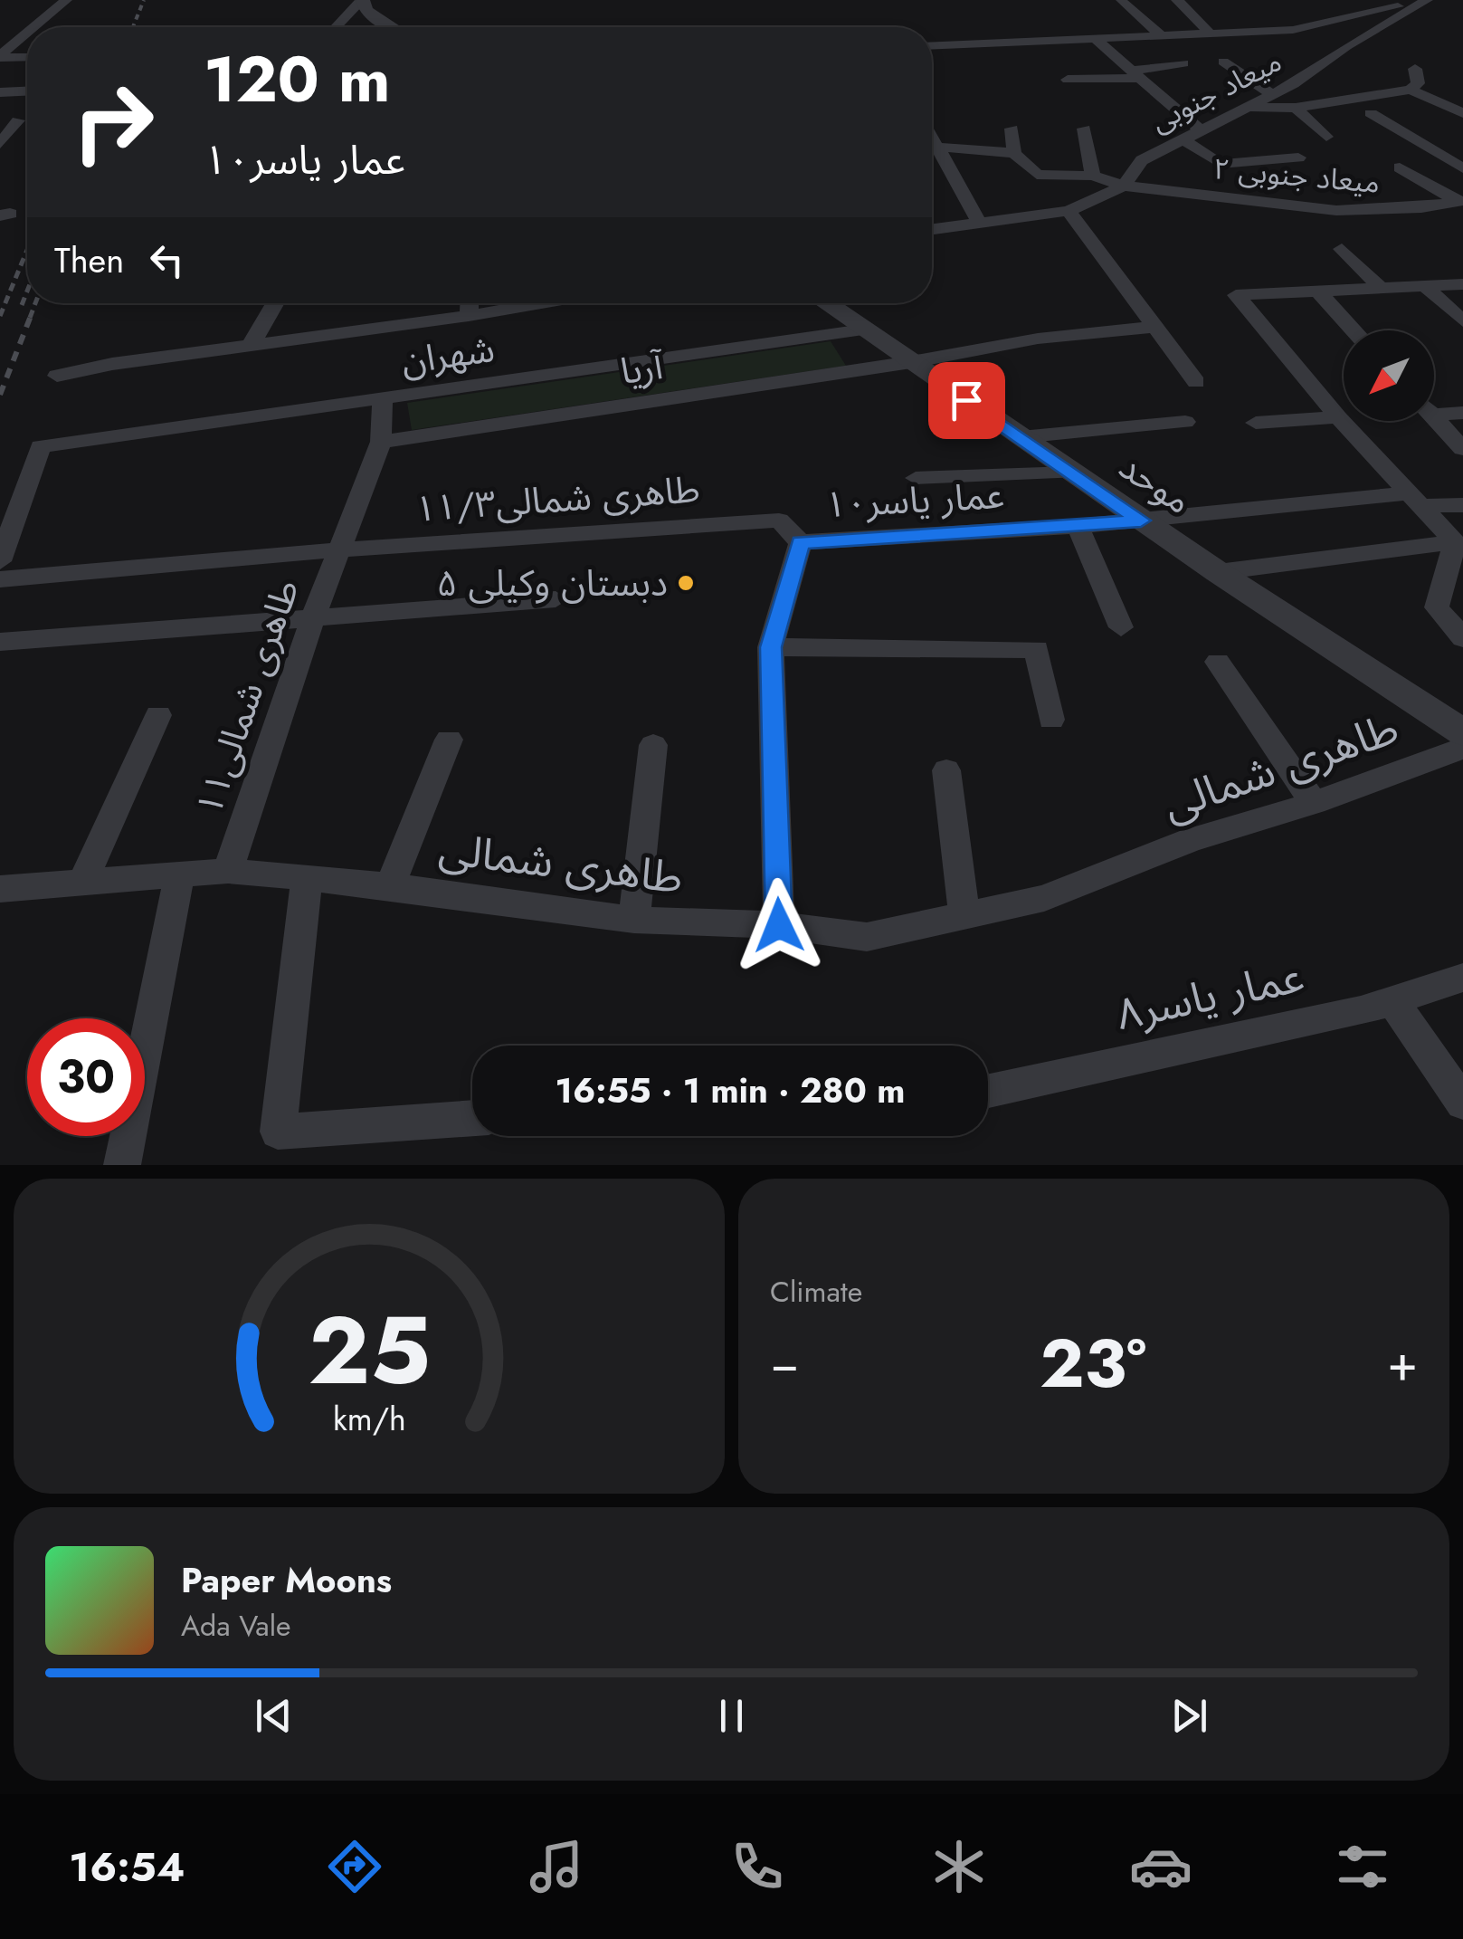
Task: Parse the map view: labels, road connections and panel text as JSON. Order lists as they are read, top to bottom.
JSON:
{
  "streets": {
    "street": [
      "میعاد جنوبی",
      "میعاد جنوبی ۲",
      "شهران",
      "آریا",
      "موحد",
      "طاهری شمالی۱۱/۳",
      "عمار یاسر۱۰",
      "طاهری شمالی۱۱",
      "طاهری شمالی",
      "عمار یاسر۸"
    ]
  },
  "crossings": [
    ["میعاد جنوبی", "میعاد جنوبی ۲"],
    ["شهران", "موحد"],
    ["شهران", "طاهری شمالی۱۱"],
    ["آریا", "موحد"],
    ["آریا", "طاهری شمالی۱۱"],
    ["موحد", "عمار یاسر۱۰"],
    ["طاهری شمالی۱۱/۳", "عمار یاسر۱۰"],
    ["طاهری شمالی۱۱/۳", "طاهری شمالی۱۱"],
    ["طاهری شمالی۱۱", "طاهری شمالی"]
  ],
  "places": ["دبستان وکیلی ۵"],
  "north": "bottom left",
  "page": {
    "turn": ["120 m", "عمار یاسر۱۰"],
    "then": "Then",
    "limit": "30",
    "trip": "16:55 · 1 min · 280 m",
    "tile": "Climate",
    "heat": ["−", "23°", "+"],
    "song": ["Paper Moons", "Ada Vale"],
    "tabs": "16:54",
    "gauge": ["25", "km/h"]
  }
}
